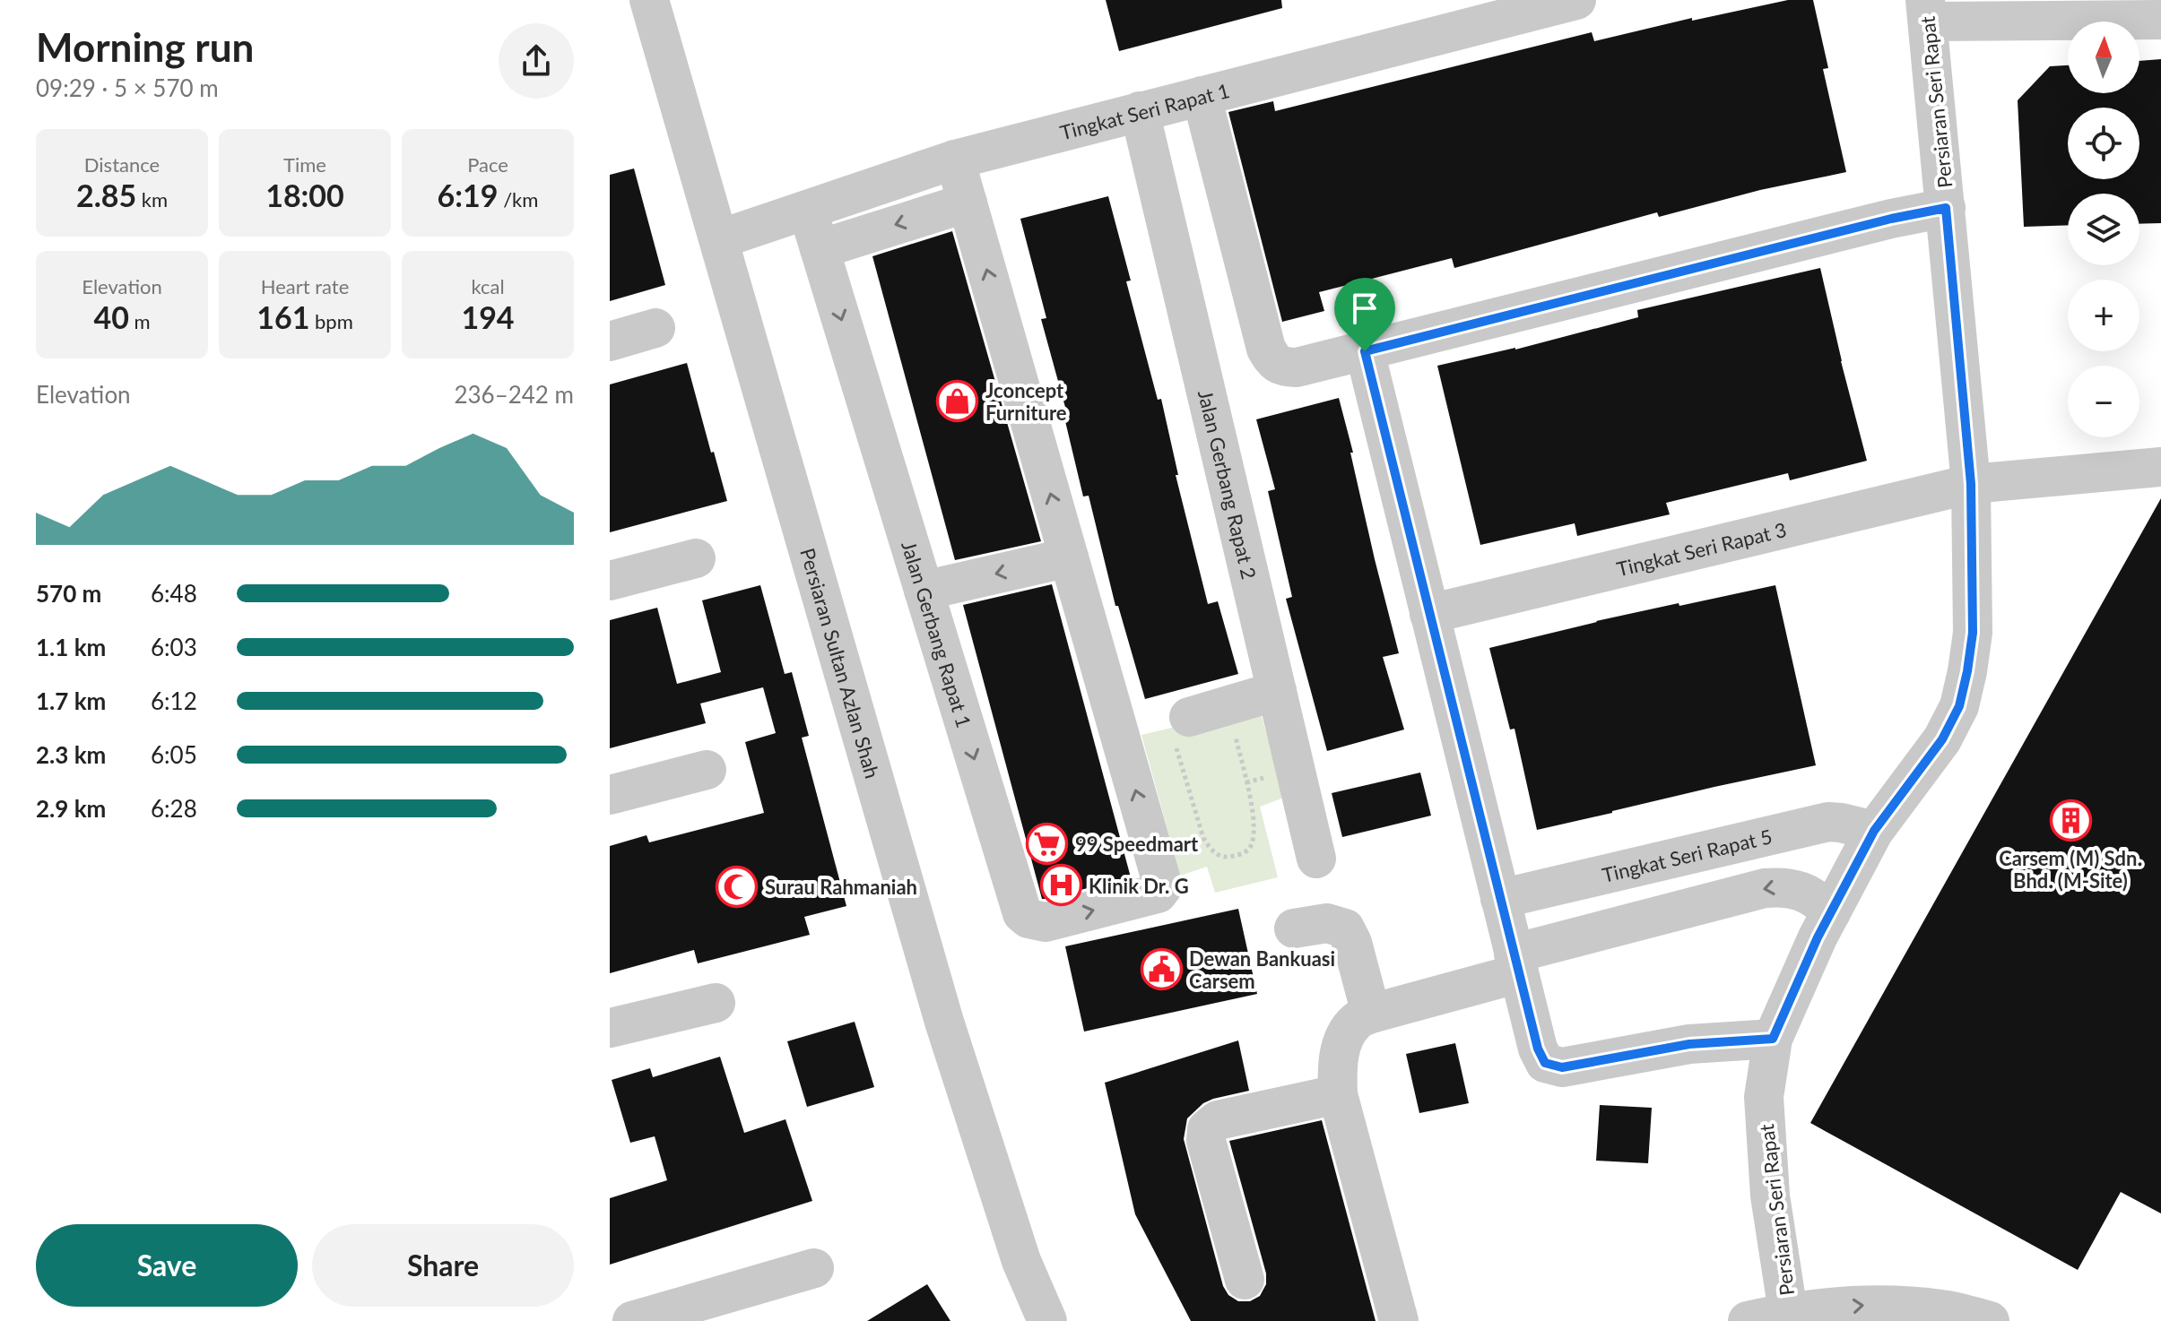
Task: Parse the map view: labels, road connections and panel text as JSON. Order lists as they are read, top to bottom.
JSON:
{
  "streets": {
    "street": [
      "Persiaran Seri Rapat",
      "Tingkat Seri Rapat 1",
      "Jalan Gerbang Rapat 2",
      "Tingkat Seri Rapat 3",
      "Jalan Gerbang Rapat 1",
      "Persiaran Sultan Azlan Shah",
      "Tingkat Seri Rapat 5"
    ]
  },
  "crossings": [
    ["Persiaran Seri Rapat", "Tingkat Seri Rapat 3"],
    ["Persiaran Seri Rapat", "Tingkat Seri Rapat 5"],
    ["Tingkat Seri Rapat 1", "Jalan Gerbang Rapat 2"],
    ["Tingkat Seri Rapat 1", "Jalan Gerbang Rapat 1"],
    ["Tingkat Seri Rapat 1", "Persiaran Sultan Azlan Shah"]
  ],
  "places": {
    "shop": ["Jconcept Furniture"],
    "building": ["Carsem (M) Sdn. Bhd. (M-Site)"],
    "supermarket": ["99 Speedmart"],
    "hospital": ["Klinik Dr. G"],
    "mosque": ["Surau Rahmaniah"],
    "public building": ["Dewan Bankuasi Carsem"]
  },
  "north": "top",
  "page": {
    "heading": ["Morning run", "09:29 · 5 × 570 m"],
    "map_buttons": ["+", "−"],
    "stats": [
      ["Distance", "2.85 km"],
      ["Time", "18:00"],
      ["Pace", "6:19 /km"],
      ["Elevation", "40 m"],
      ["Heart rate", "161 bpm"],
      ["kcal", "194"]
    ],
    "chart": ["Elevation", "236–242 m"],
    "list": [
      {
        "name": "570 m",
        "note": "6:48"
      },
      {
        "name": "1.1 km",
        "note": "6:03"
      },
      {
        "name": "1.7 km",
        "note": "6:12"
      },
      {
        "name": "2.3 km",
        "note": "6:05"
      },
      {
        "name": "2.9 km",
        "note": "6:28"
      }
    ],
    "buttons": ["Save", "Share"]
  }
}
